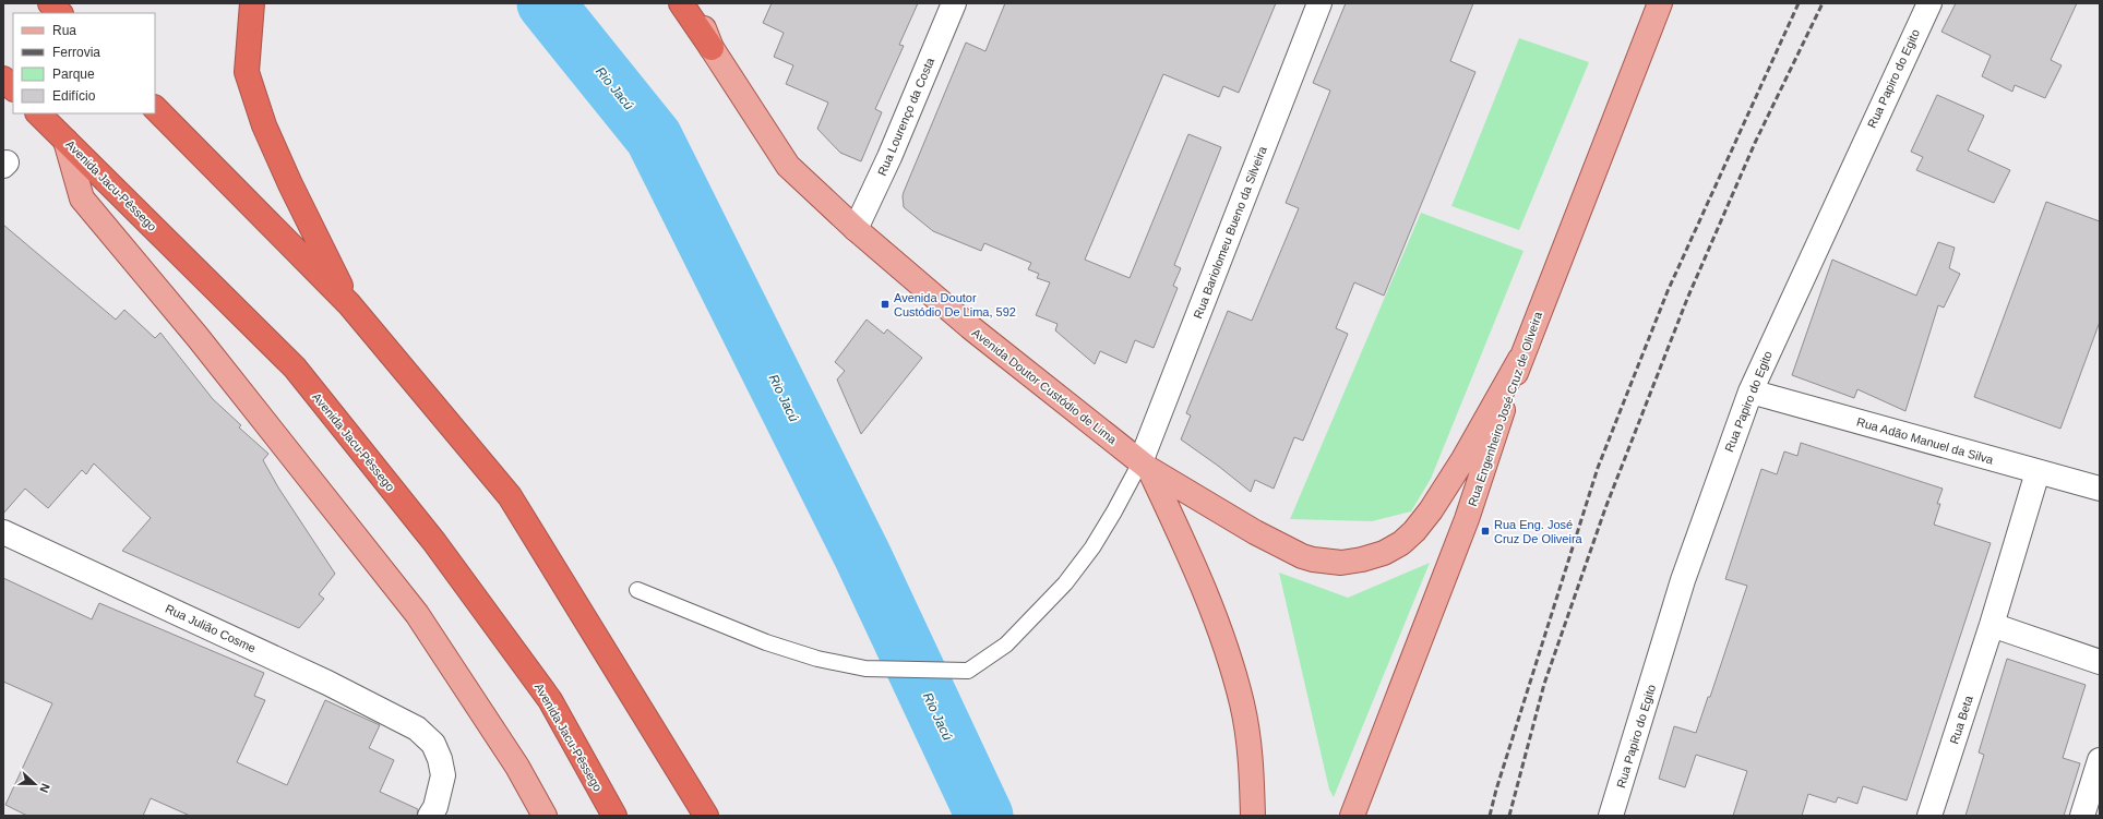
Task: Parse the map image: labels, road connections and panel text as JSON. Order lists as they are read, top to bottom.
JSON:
{
  "streets": {
    "highway": ["Avenida Jacu-Pêssego"],
    "main road": ["Avenida Doutor Custódio de Lima", "Rua Engenheiro José Cruz de Oliveira"],
    "street": [
      "Rua Papiro do Egito",
      "Rua Lourenço da Costa",
      "Rua Bariolomeu Bueno da Silveira",
      "Rua Adão Manuel da Silva",
      "Rua Julião Cosme",
      "Rua Beta"
    ]
  },
  "crossings": [
    ["Rua Papiro do Egito", "Rua Adão Manuel da Silva"],
    ["Rua Lourenço da Costa", "Avenida Doutor Custódio de Lima"],
    ["Rua Bariolomeu Bueno da Silveira", "Avenida Doutor Custódio de Lima"],
    ["Avenida Doutor Custódio de Lima", "Rua Engenheiro José Cruz de Oliveira"],
    ["Rua Adão Manuel da Silva", "Rua Beta"]
  ],
  "water": ["Rio Jacú"],
  "places": {
    "transit": ["Avenida Doutor Custódio De Lima, 592", "Rua Eng. José Cruz De Oliveira"]
  },
  "legend": [
    "Rua",
    "Ferrovia",
    "Parque",
    "Edifício"
  ],
  "north": "right"
}
